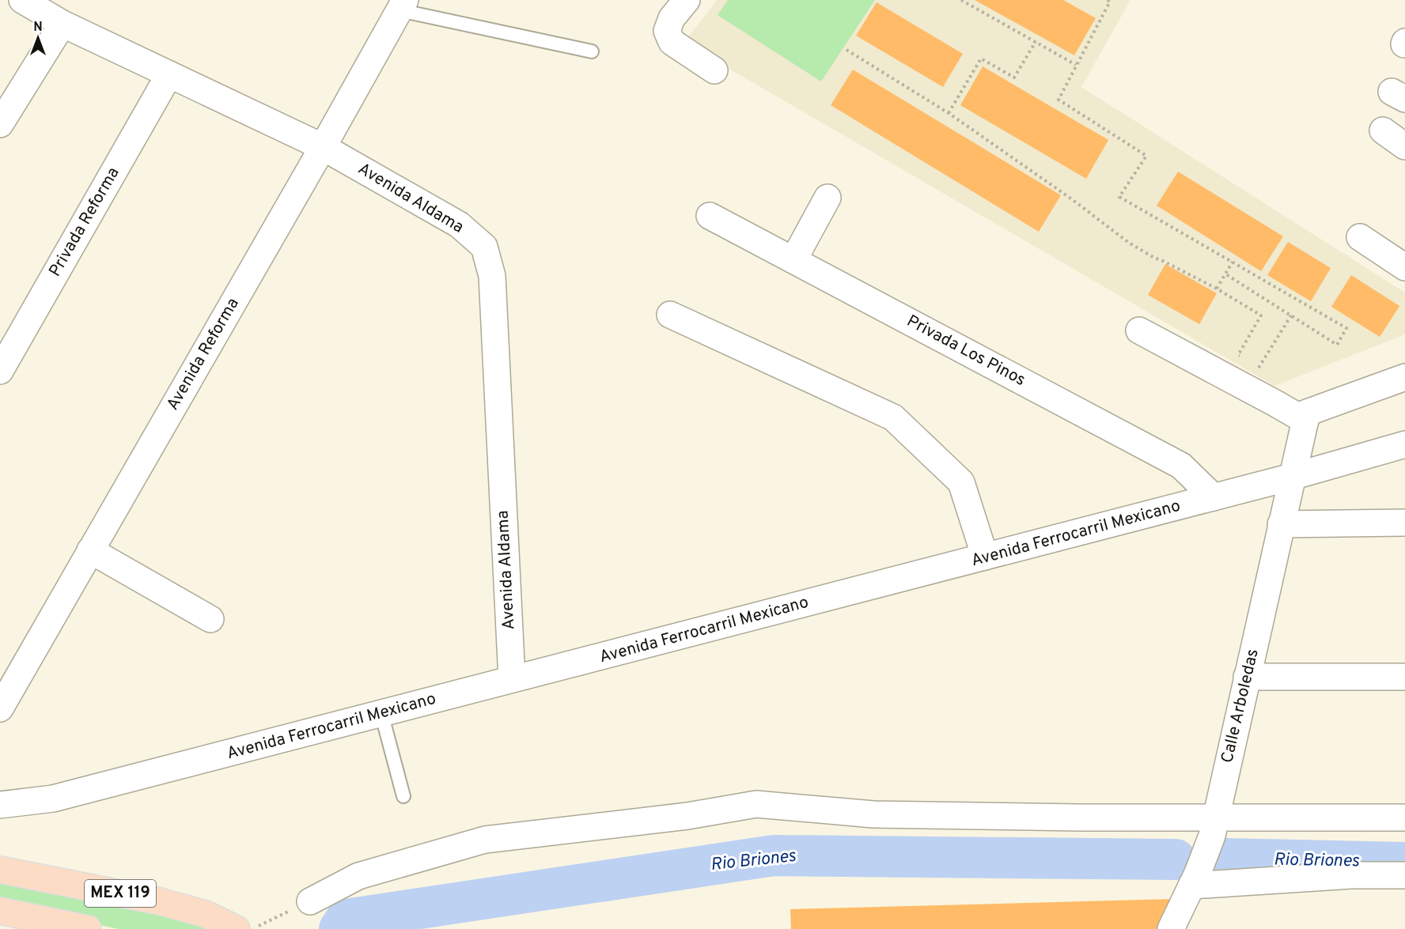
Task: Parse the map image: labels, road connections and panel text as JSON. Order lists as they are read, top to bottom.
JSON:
{
  "streets": {
    "main road": ["MEX 119"],
    "street": [
      "Avenida Aldama",
      "Privada Reforma",
      "Privada Los Pinos",
      "Avenida Reforma",
      "Avenida Ferrocarril Mexicano",
      "Calle Arboledas"
    ]
  },
  "crossings": [
    ["Avenida Aldama", "Privada Reforma"],
    ["Avenida Aldama", "Avenida Reforma"],
    ["Avenida Aldama", "Avenida Ferrocarril Mexicano"],
    ["Privada Los Pinos", "Avenida Ferrocarril Mexicano"],
    ["Avenida Ferrocarril Mexicano", "Calle Arboledas"]
  ],
  "water": ["Rio Briones"],
  "north": "top"
}
